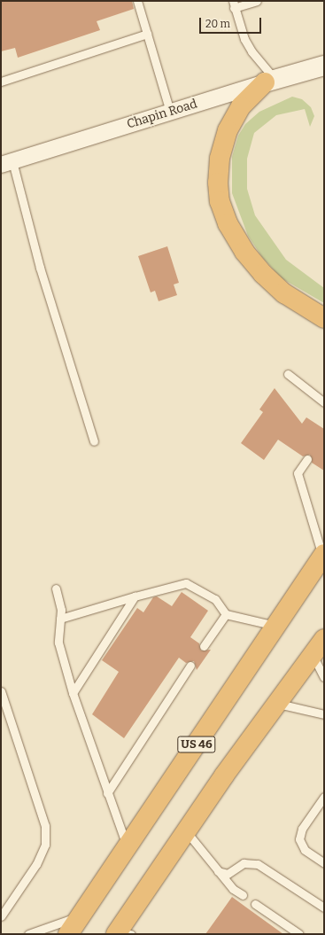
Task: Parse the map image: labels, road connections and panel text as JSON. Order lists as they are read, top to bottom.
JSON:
{
  "streets": {
    "highway": ["US 46"],
    "main road": ["Chapin Road"]
  },
  "scale_bar": "20 m"
}
